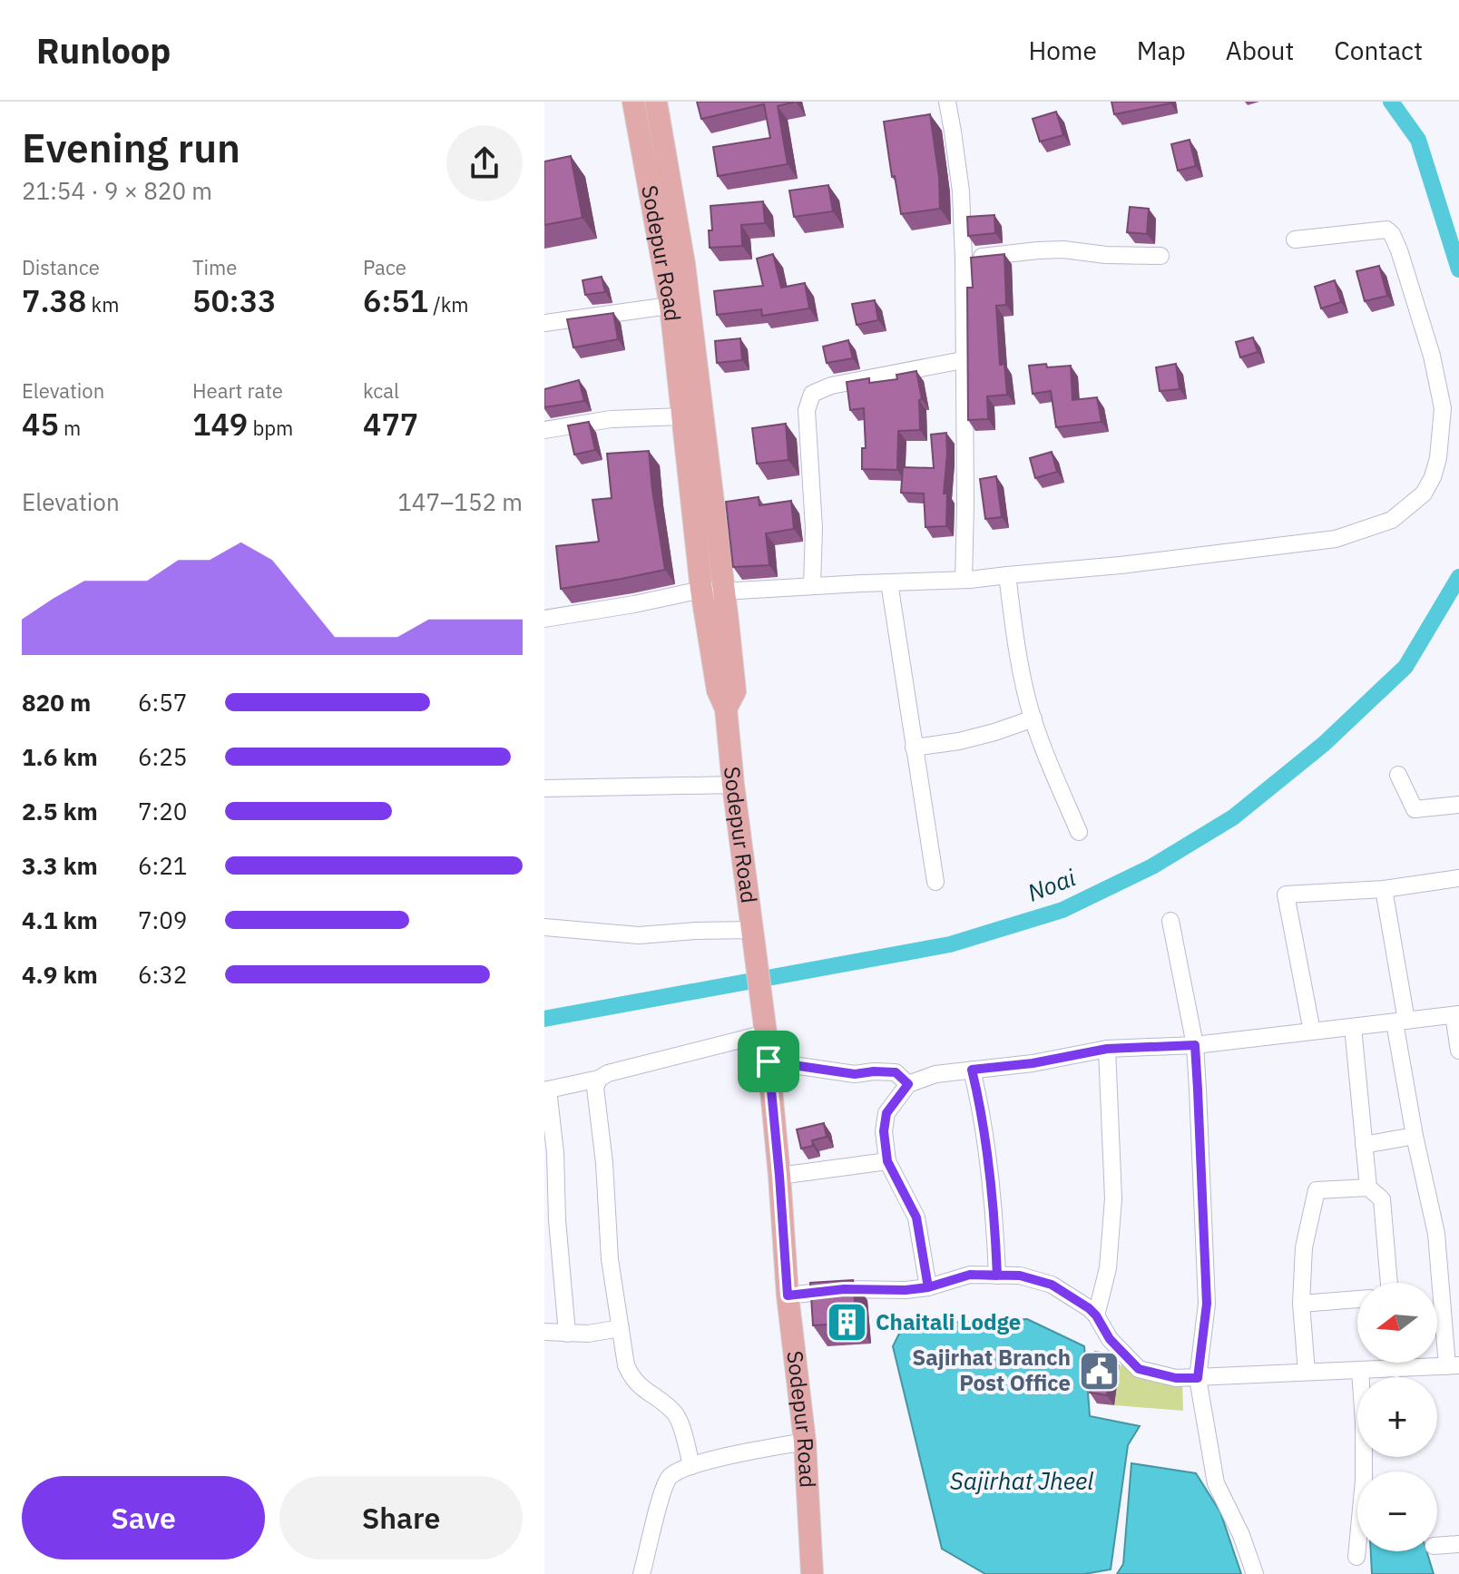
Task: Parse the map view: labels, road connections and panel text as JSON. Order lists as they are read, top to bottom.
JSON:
{
  "streets": {
    "main road": ["Sodepur Road"]
  },
  "water": ["Noai", "Sajirhat Jheel"],
  "places": {
    "building": ["Chaitali Lodge"],
    "public building": ["Sajirhat Branch Post Office"]
  },
  "north": "left",
  "page": {
    "header": "Runloop",
    "nav": [
      "Home",
      "Map",
      "About",
      "Contact"
    ],
    "heading": ["Evening run", "21:54 · 9 × 820 m"],
    "stats": [
      ["Distance", "7.38 km"],
      ["Time", "50:33"],
      ["Pace", "6:51 /km"],
      ["Elevation", "45 m"],
      ["Heart rate", "149 bpm"],
      ["kcal", "477"]
    ],
    "chart": ["Elevation", "147–152 m"],
    "list": [
      {
        "name": "820 m",
        "note": "6:57"
      },
      {
        "name": "1.6 km",
        "note": "6:25"
      },
      {
        "name": "2.5 km",
        "note": "7:20"
      },
      {
        "name": "3.3 km",
        "note": "6:21"
      },
      {
        "name": "4.1 km",
        "note": "7:09"
      },
      {
        "name": "4.9 km",
        "note": "6:32"
      }
    ],
    "map_buttons": ["+", "−"],
    "buttons": ["Save", "Share"]
  }
}
